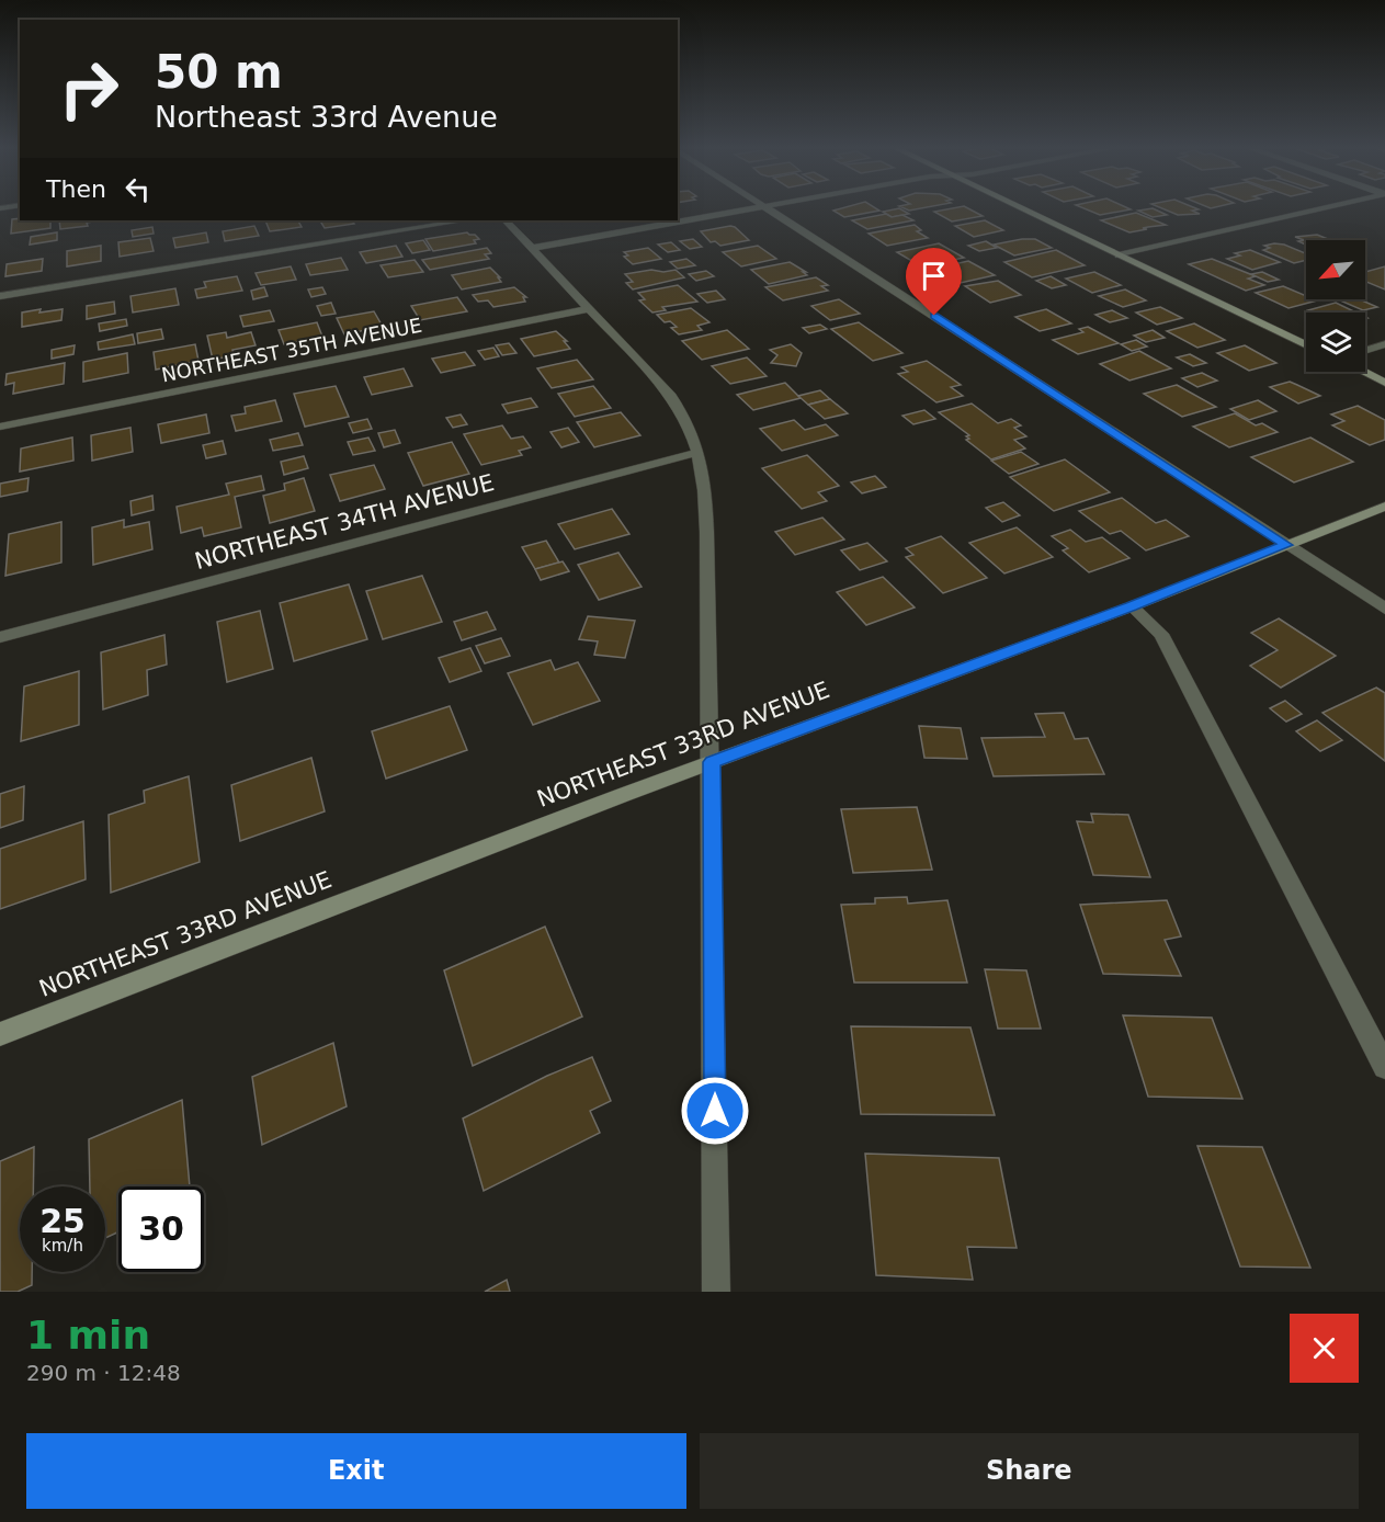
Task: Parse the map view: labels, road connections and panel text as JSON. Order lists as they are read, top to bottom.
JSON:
{
  "streets": {
    "main road": ["NORTHEAST 33RD AVENUE"],
    "street": ["NORTHEAST 35TH AVENUE", "NORTHEAST 34TH AVENUE"]
  },
  "north": "bottom left",
  "page": {
    "turn": ["50 m", "Northeast 33rd Avenue"],
    "then": "Then",
    "speed": "25 km/h",
    "limit": "30",
    "heading": ["1 min", "290 m · 12:48"],
    "buttons": ["Exit", "Share"]
  }
}
